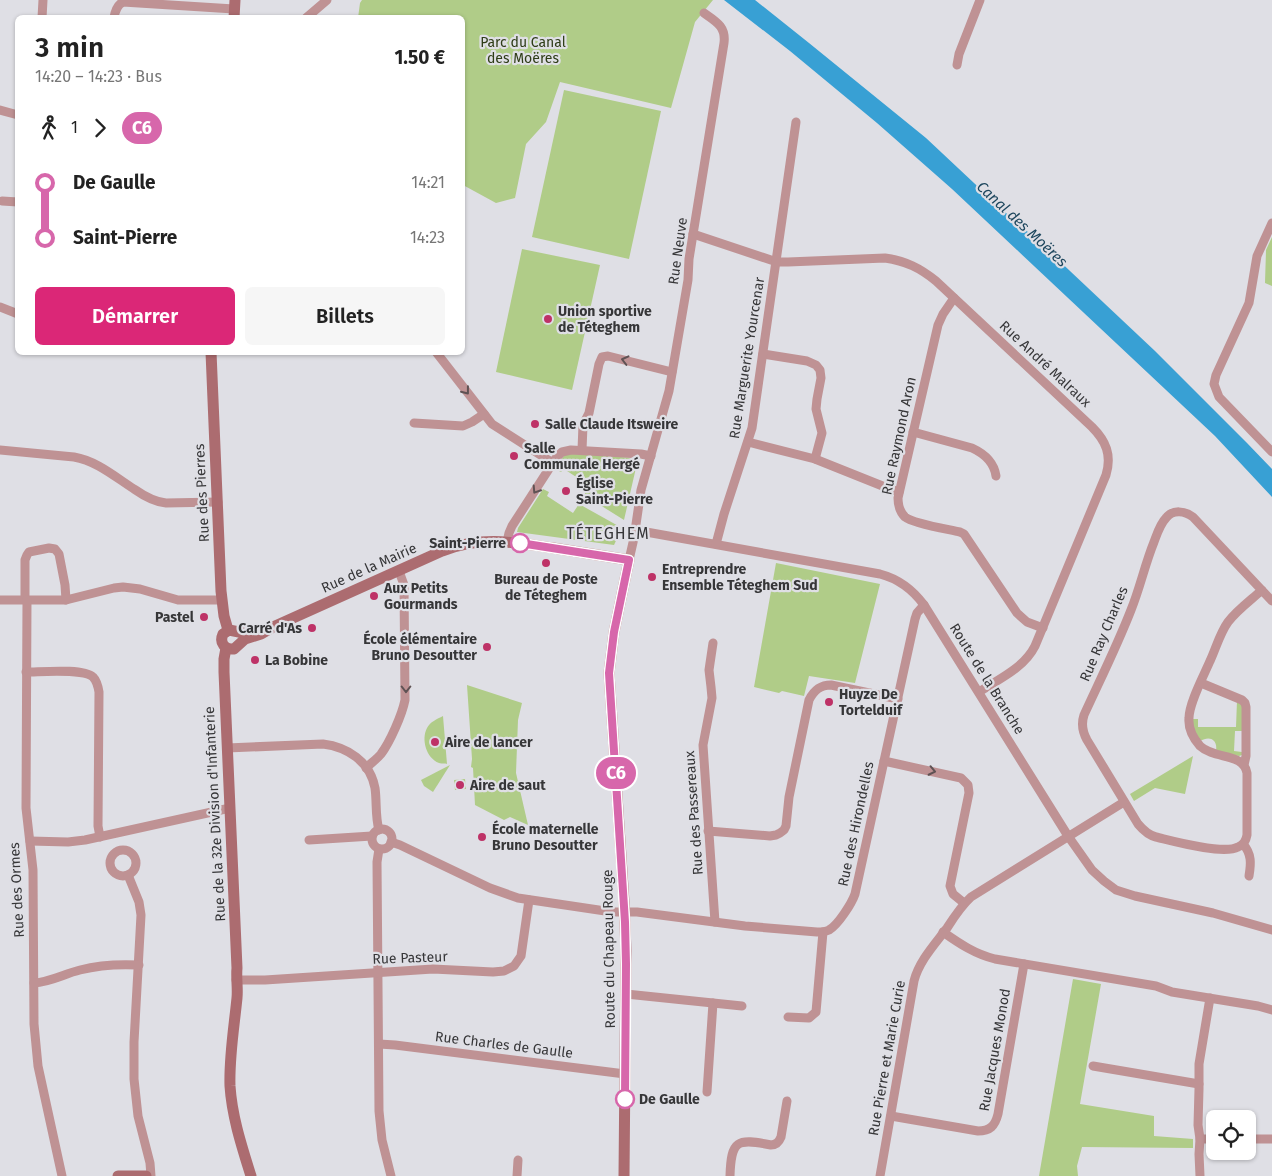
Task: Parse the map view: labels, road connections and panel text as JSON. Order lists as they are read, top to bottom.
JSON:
{
  "streets": {
    "street": [
      "Rue Neuve",
      "Rue Marguerite Yourcenar",
      "Rue André Malraux",
      "Rue Raymond Aron",
      "Rue des Pierres",
      "Rue de la Mairie",
      "Rue Ray Charles",
      "Route de la Branche",
      "Rue des Passereaux",
      "Rue de la 32e Division d'Infanterie",
      "Rue des Hirondelles",
      "Rue des Ormes",
      "Route du Chapeau Rouge",
      "Rue Pasteur",
      "Rue Charles de Gaulle",
      "Rue Jacques Monod",
      "Rue Pierre et Marie Curie"
    ]
  },
  "crossings": [
    ["Rue Neuve", "Rue André Malraux"],
    ["Rue Neuve", "Rue de la Mairie"],
    ["Rue Neuve", "Route de la Branche"],
    ["Rue Neuve", "Route du Chapeau Rouge"],
    ["Rue Marguerite Yourcenar", "Rue André Malraux"],
    ["Rue Marguerite Yourcenar", "Route de la Branche"],
    ["Rue André Malraux", "Rue Raymond Aron"],
    ["Rue André Malraux", "Route de la Branche"],
    ["Rue des Pierres", "Rue de la Mairie"],
    ["Rue des Pierres", "Rue de la 32e Division d'Infanterie"],
    ["Rue de la Mairie", "Rue de la 32e Division d'Infanterie"],
    ["Rue de la Mairie", "Route du Chapeau Rouge"],
    ["Route de la Branche", "Rue des Hirondelles"],
    ["Route de la Branche", "Rue Pierre et Marie Curie"],
    ["Rue de la 32e Division d'Infanterie", "Rue Pasteur"],
    ["Route du Chapeau Rouge", "Rue Charles de Gaulle"],
    ["Rue Jacques Monod", "Rue Pierre et Marie Curie"]
  ],
  "districts": ["TÉTEGHEM"],
  "water": ["Canal des Moëres"],
  "parks": ["Parc du Canal des Moëres"],
  "places": [
    "Union sportive de Téteghem",
    "Salle Claude Itsweire",
    "Salle Communale Hergé",
    "Église Saint-Pierre",
    "Saint-Pierre",
    "Bureau de Poste de Téteghem",
    "Entreprendre Ensemble Téteghem Sud",
    "Aux Petits Gourmands",
    "Pastel",
    "Carré d'As",
    "École élémentaire Bruno Desoutter",
    "La Bobine",
    "Huyze De Tortelduif",
    "Aire de lancer",
    "Aire de saut",
    "École maternelle Bruno Desoutter",
    "De Gaulle"
  ],
  "lines": ["bus line C6"],
  "page": {
    "on_map": "C6",
    "heading": ["3 min", "14:20 – 14:23 · Bus", "1.50 €"],
    "legs": ["1", "C6"],
    "list": [
      {
        "name": "De Gaulle",
        "value": "14:21"
      },
      {
        "name": "Saint-Pierre",
        "value": "14:23"
      }
    ],
    "buttons": ["Démarrer", "Billets"]
  }
}
